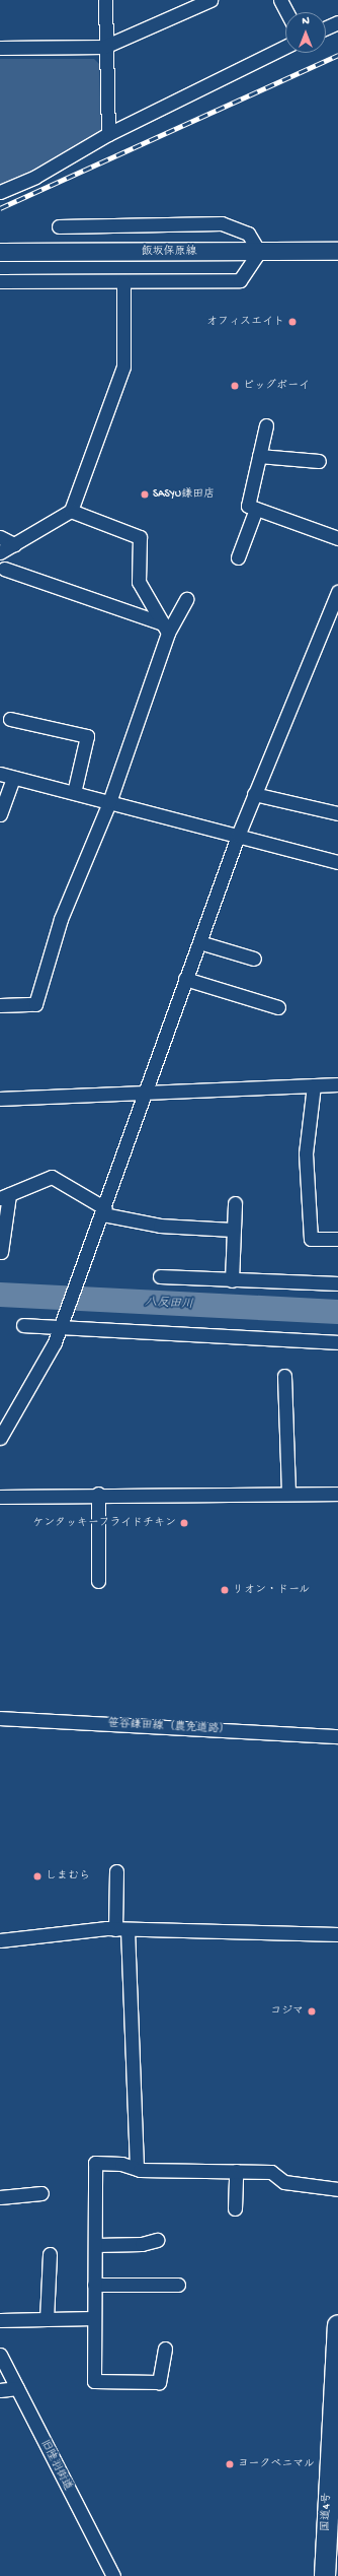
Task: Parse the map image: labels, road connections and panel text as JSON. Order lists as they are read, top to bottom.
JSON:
{
  "streets": {
    "highway": ["国道4号"],
    "main road": ["飯坂保原線"],
    "street": ["笹谷鎌田線（農免道路）", "旧陸羽街道"]
  },
  "water": ["八反田川"],
  "places": [
    "オフィスエイト",
    "ビッグボーイ",
    "SASYU鎌田店",
    "ケンタッキーフライドチキン",
    "リオン・ドール",
    "しまむら",
    "コジマ",
    "ヨークベニマル"
  ],
  "north": "top"
}
